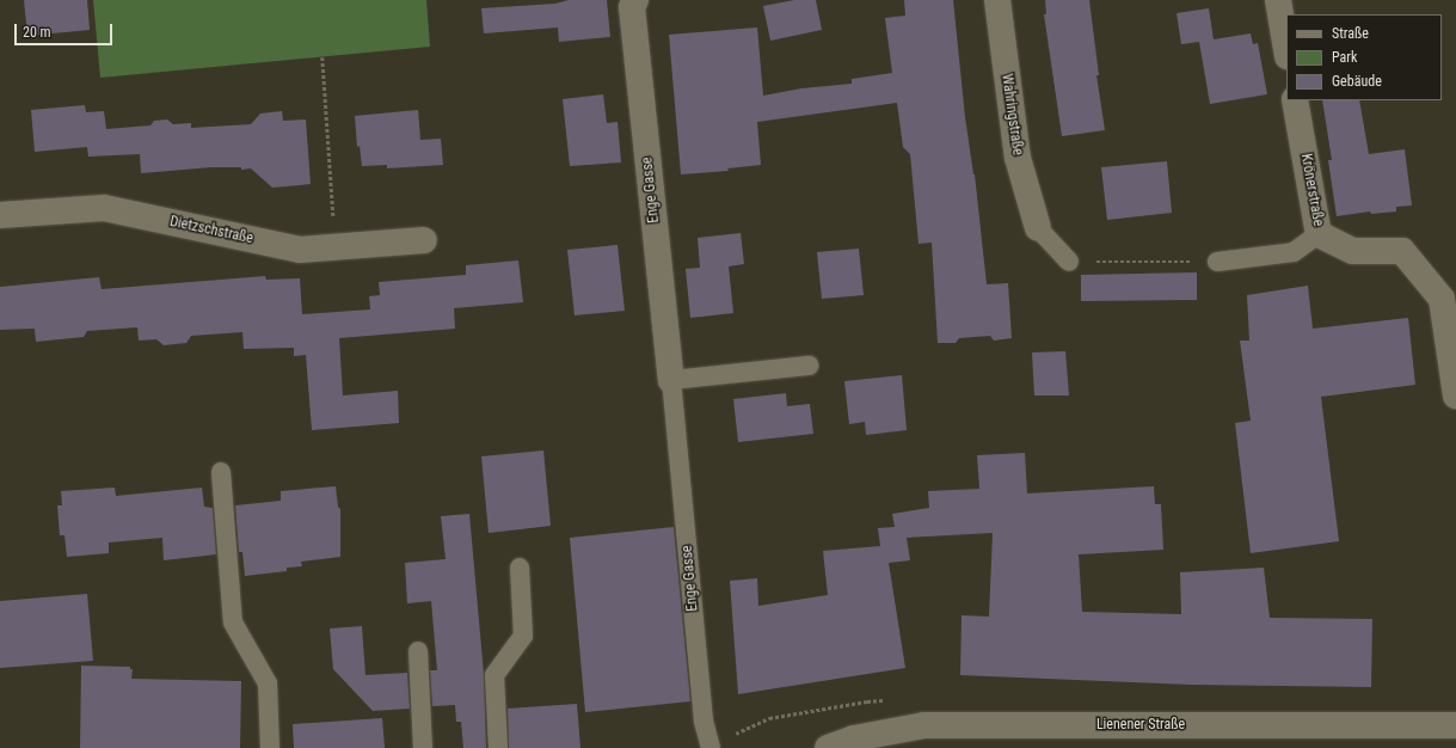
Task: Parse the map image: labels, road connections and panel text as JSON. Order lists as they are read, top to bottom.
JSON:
{
  "streets": {
    "street": [
      "Wahringstraße",
      "Enge Gasse",
      "Krönerstraße",
      "Dietzschstraße",
      "Lienener Straße"
    ]
  },
  "legend": ["Straße", "Park", "Gebäude"],
  "scale_bar": "20 m"
}
